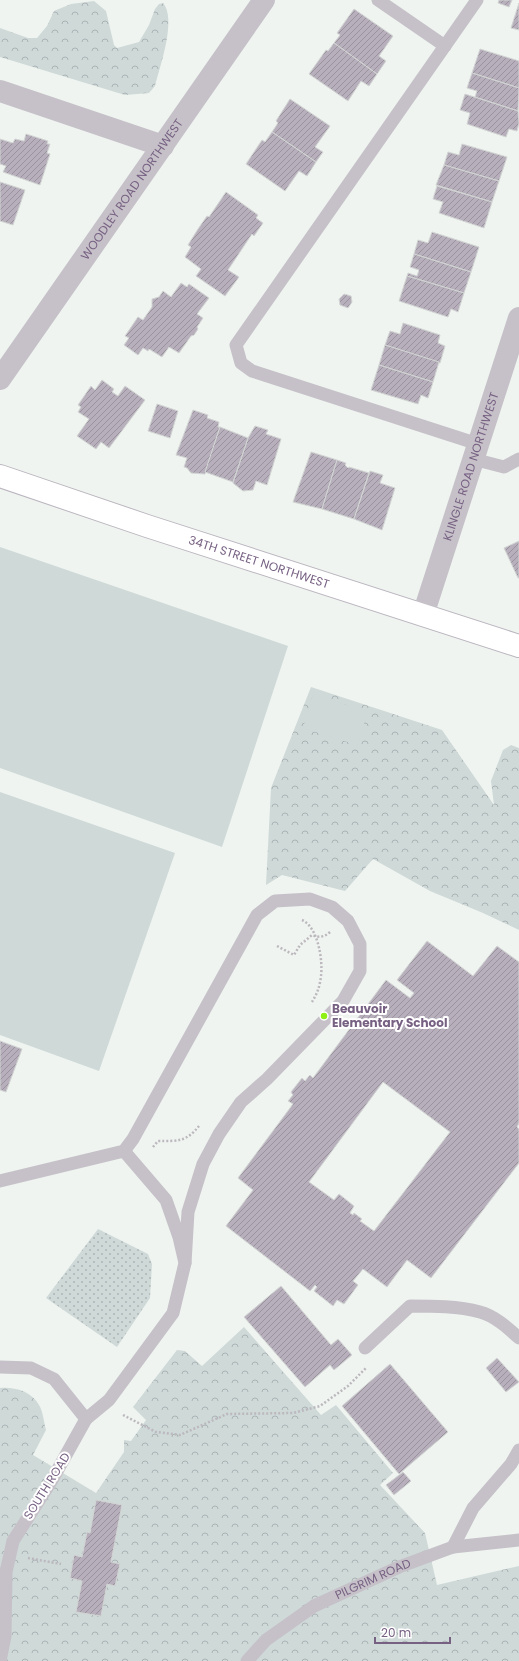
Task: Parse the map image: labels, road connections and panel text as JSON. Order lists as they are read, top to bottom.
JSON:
{
  "streets": {
    "main road": ["34TH STREET NORTHWEST"],
    "street": ["WOODLEY ROAD NORTHWEST", "KLINGLE ROAD NORTHWEST"],
    "lane": ["SOUTH ROAD", "PILGRIM ROAD"]
  },
  "crossings": [
    ["KLINGLE ROAD NORTHWEST", "34TH STREET NORTHWEST"]
  ],
  "places": ["Beauvoir Elementary School"],
  "scale_bar": "20 m"
}
